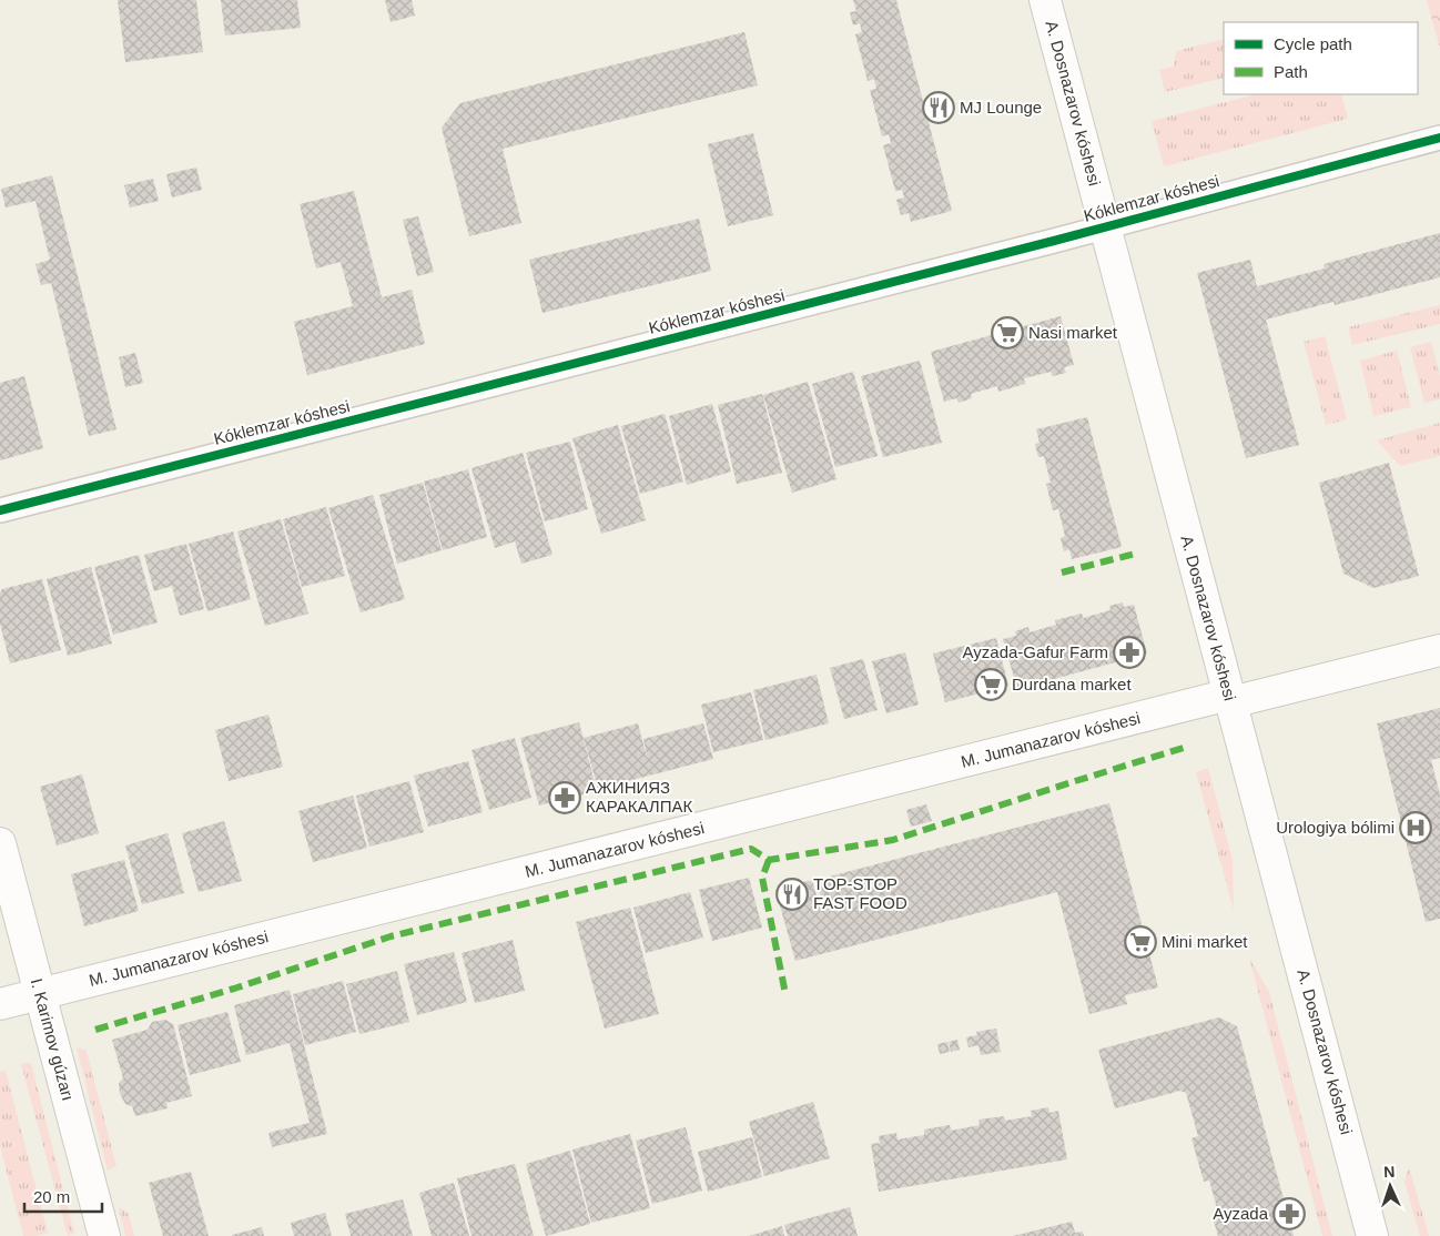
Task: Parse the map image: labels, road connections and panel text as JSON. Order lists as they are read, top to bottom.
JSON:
{
  "streets": {
    "main road": ["A. Dosnazarov kóshesi", "M. Jumanazarov kóshesi", "I. Karimov gúzarı"],
    "street": ["Kóklemzar kóshesi"]
  },
  "crossings": [
    ["A. Dosnazarov kóshesi", "Kóklemzar kóshesi"],
    ["A. Dosnazarov kóshesi", "M. Jumanazarov kóshesi"],
    ["M. Jumanazarov kóshesi", "I. Karimov gúzarı"]
  ],
  "places": {
    "restaurant": ["MJ Lounge", "TOP-STOP FAST FOOD"],
    "supermarket": ["Nasi market", "Durdana market", "Mini market"],
    "pharmacy": ["Ayzada-Gafur Farm", "АЖИНИЯЗ КАРАКАЛПАК", "Ayzada"],
    "hospital": ["Urologiya bólimi"]
  },
  "legend": ["Cycle path", "Path"],
  "scale_bar": "20 m",
  "north": "top"
}
